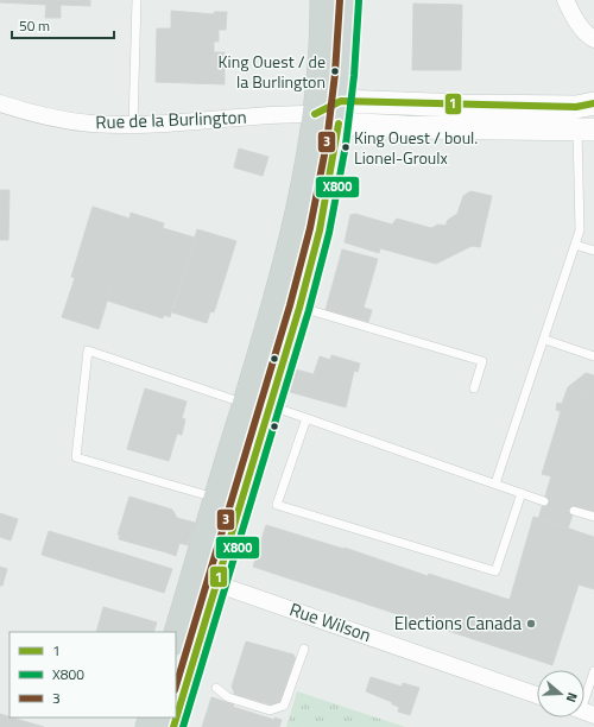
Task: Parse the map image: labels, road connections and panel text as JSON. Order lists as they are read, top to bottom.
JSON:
{
  "streets": {
    "street": ["Rue de la Burlington", "Rue Wilson"]
  },
  "places": ["King Ouest / de la Burlington", "King Ouest / boul. Lionel-Groulx", "Elections Canada"],
  "lines": ["transit line 3", "transit line X800", "transit line 1"],
  "legend": ["1", "X800", "3"],
  "scale_bar": "50 m",
  "north": "right"
}
